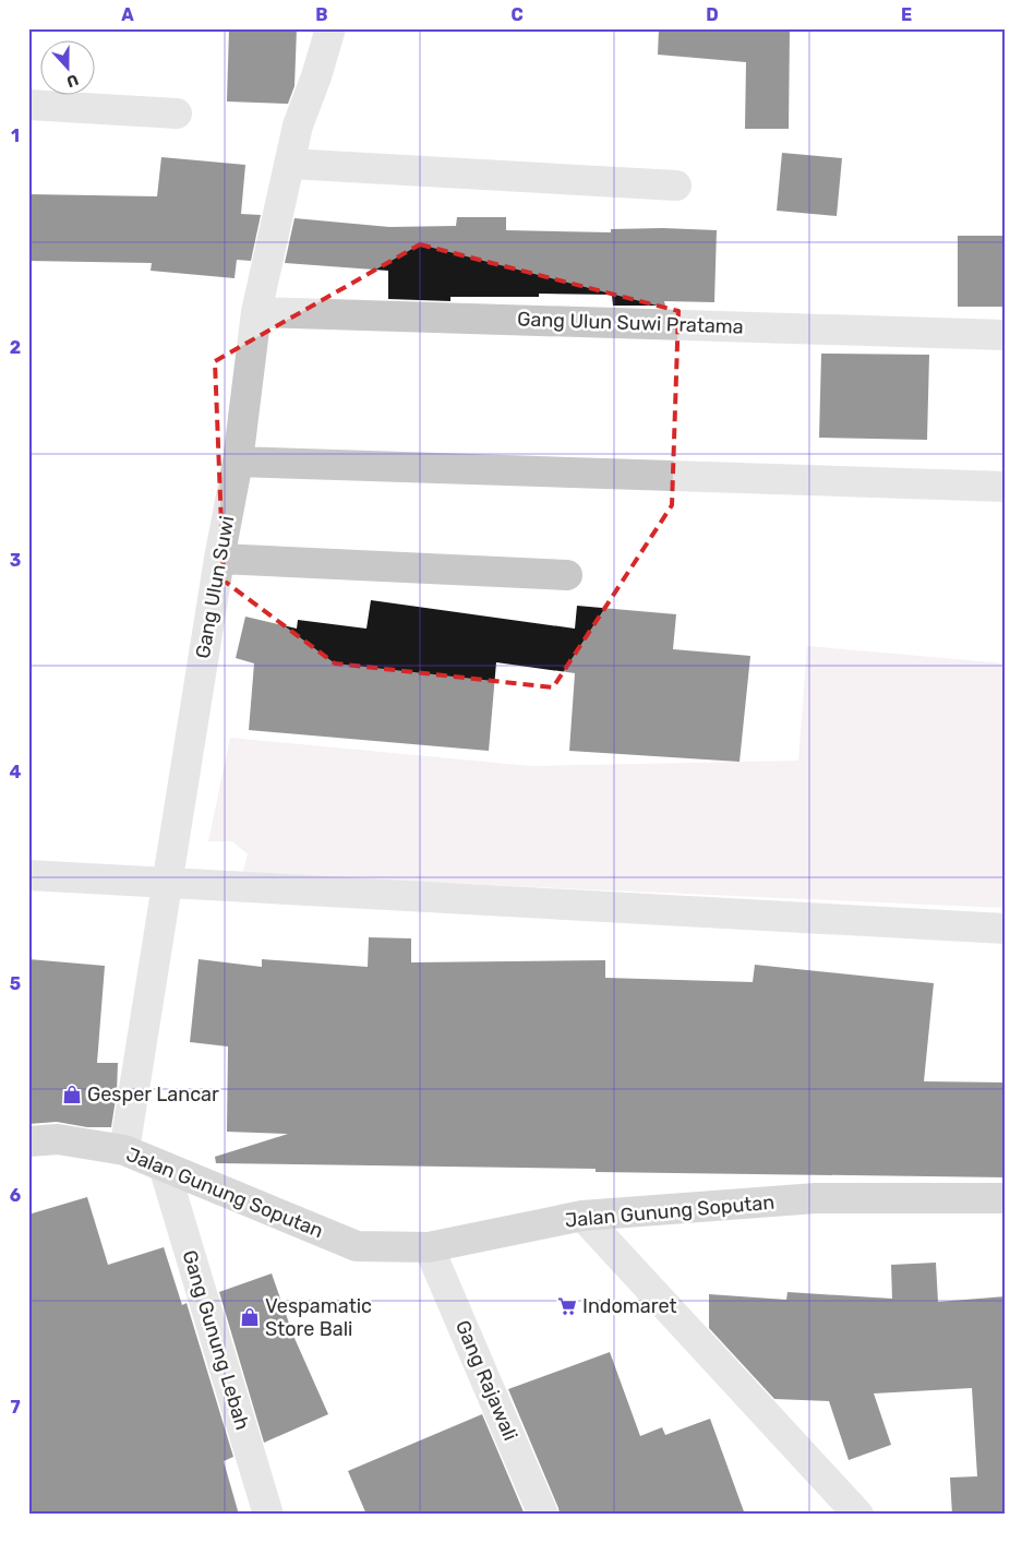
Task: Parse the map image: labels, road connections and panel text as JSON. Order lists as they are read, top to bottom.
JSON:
{
  "streets": {
    "main road": ["Jalan Gunung Soputan"],
    "street": [
      "Gang Ulun Suwi Pratama",
      "Gang Ulun Suwi",
      "Gang Gunung Lebah",
      "Gang Rajawali"
    ]
  },
  "crossings": [
    ["Gang Ulun Suwi Pratama", "Gang Ulun Suwi"],
    ["Gang Ulun Suwi", "Jalan Gunung Soputan"],
    ["Jalan Gunung Soputan", "Gang Gunung Lebah"],
    ["Jalan Gunung Soputan", "Gang Rajawali"]
  ],
  "places": {
    "shop": ["Gesper Lancar", "Vespamatic Store Bali"],
    "supermarket": ["Indomaret"]
  },
  "north": "bottom",
  "grid": {
    "columns": [
      "A",
      "B",
      "C",
      "D",
      "E"
    ],
    "rows": [
      "1",
      "2",
      "3",
      "4",
      "5",
      "6",
      "7"
    ]
  }
}
